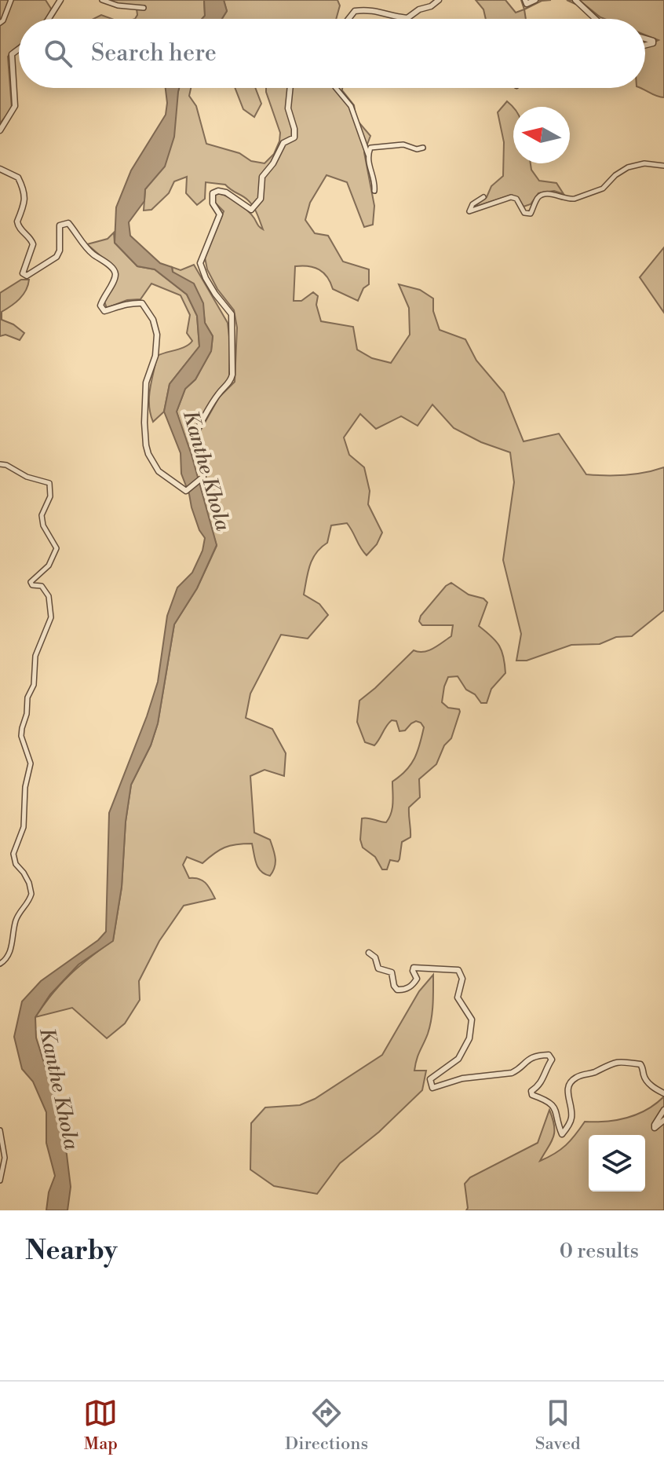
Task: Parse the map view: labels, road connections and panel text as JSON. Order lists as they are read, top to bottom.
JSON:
{
  "water": ["Kanthe Khola"],
  "north": "left",
  "page": {
    "search": "Search here",
    "heading": ["Nearby", "0 results"],
    "nav": ["Map", "Directions", "Saved"]
  }
}
